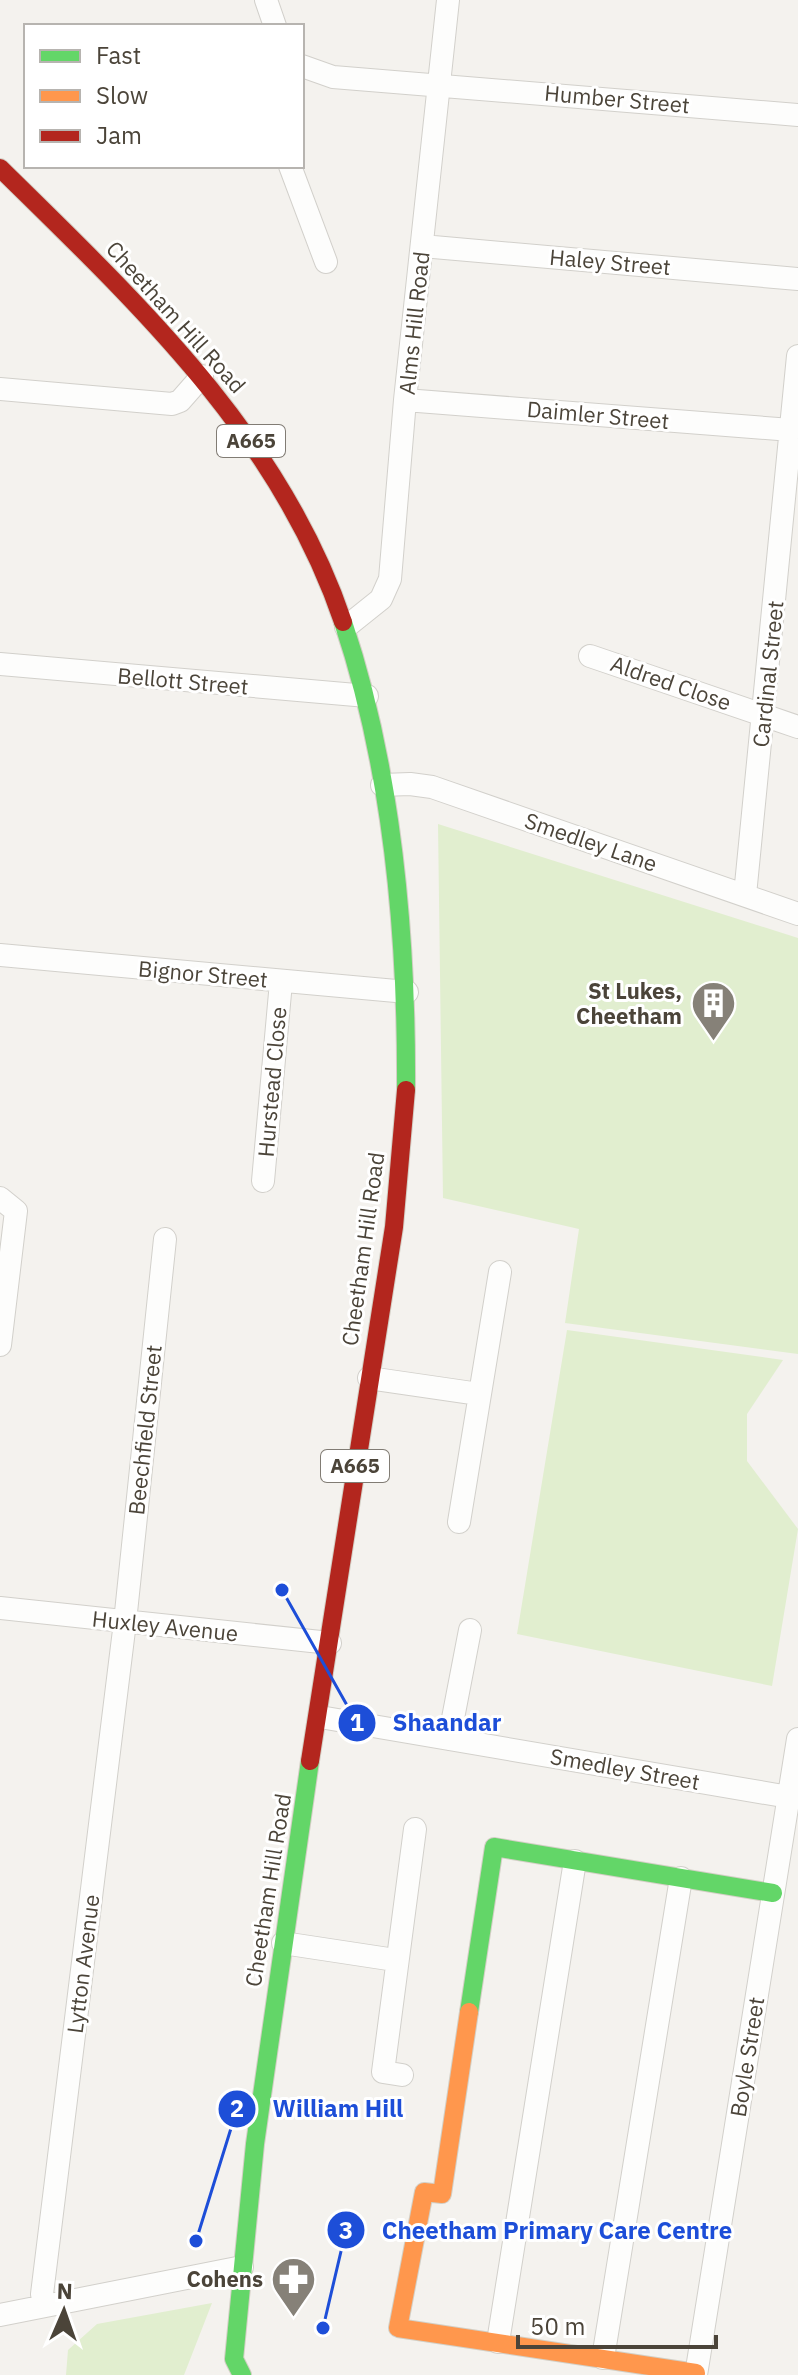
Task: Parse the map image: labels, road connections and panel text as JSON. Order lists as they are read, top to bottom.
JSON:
{
  "streets": {
    "main road": ["Cheetham Hill Road", "A665"],
    "street": [
      "Humber Street",
      "Haley Street",
      "Alms Hill Road",
      "Daimler Street",
      "Cardinal Street",
      "Bellott Street",
      "Aldred Close",
      "Smedley Lane",
      "Bignor Street",
      "Hurstead Close",
      "Beechfield Street",
      "Huxley Avenue",
      "Smedley Street",
      "Lytton Avenue",
      "Boyle Street"
    ]
  },
  "crossings": [
    ["Humber Street", "Alms Hill Road"],
    ["Haley Street", "Alms Hill Road"],
    ["Cheetham Hill Road", "Alms Hill Road"],
    ["Cheetham Hill Road", "Bellott Street"],
    ["Cheetham Hill Road", "Smedley Lane"],
    ["Cheetham Hill Road", "Bignor Street"],
    ["Cheetham Hill Road", "Huxley Avenue"],
    ["Cheetham Hill Road", "Smedley Street"],
    ["Alms Hill Road", "Daimler Street"],
    ["Daimler Street", "Cardinal Street"],
    ["Cardinal Street", "Aldred Close"],
    ["Cardinal Street", "Smedley Lane"],
    ["Bignor Street", "Hurstead Close"],
    ["Beechfield Street", "Huxley Avenue"],
    ["Beechfield Street", "Lytton Avenue"],
    ["Huxley Avenue", "Lytton Avenue"],
    ["Smedley Street", "Boyle Street"]
  ],
  "places": {
    "building": ["St Lukes, Cheetham"],
    "other": ["Shaandar", "William Hill", "Cheetham Primary Care Centre"],
    "pharmacy": ["Cohens"]
  },
  "legend": ["Fast", "Slow", "Jam"],
  "scale_bar": "50 m",
  "north": "top"
}
